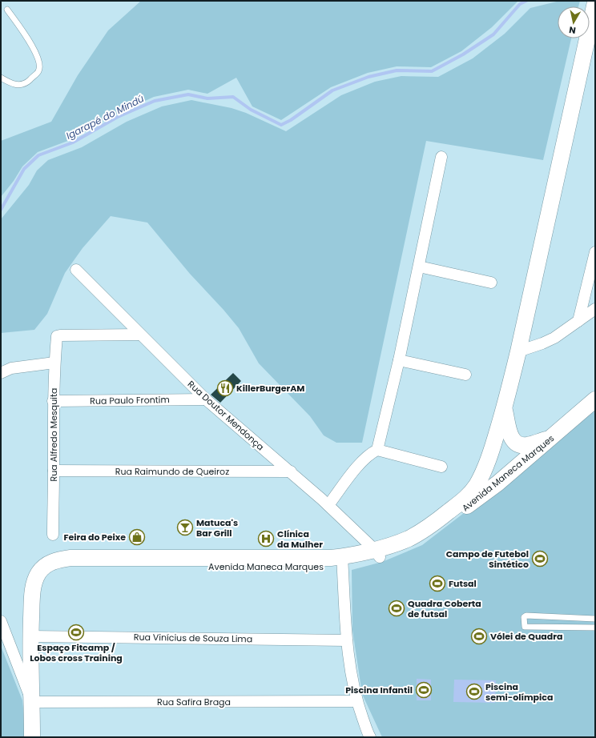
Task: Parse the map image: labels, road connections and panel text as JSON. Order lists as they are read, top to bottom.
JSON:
{
  "streets": {
    "main road": ["Avenida Maneca Marques"],
    "street": [
      "Rua Paulo Frontim",
      "Rua Doutor Mendonça",
      "Rua Alfredo Mesquita",
      "Rua Raimundo de Queiroz",
      "Rua Vinícius de Souza Lima",
      "Rua Safira Braga"
    ]
  },
  "crossings": [
    ["Rua Paulo Frontim", "Rua Doutor Mendonça"],
    ["Rua Paulo Frontim", "Rua Alfredo Mesquita"],
    ["Rua Doutor Mendonça", "Rua Alfredo Mesquita"],
    ["Rua Doutor Mendonça", "Rua Raimundo de Queiroz"],
    ["Rua Doutor Mendonça", "Avenida Maneca Marques"],
    ["Rua Alfredo Mesquita", "Rua Raimundo de Queiroz"],
    ["Avenida Maneca Marques", "Rua Vinícius de Souza Lima"],
    ["Avenida Maneca Marques", "Rua Safira Braga"]
  ],
  "water": ["Igarapé do Mindú"],
  "places": {
    "restaurant": ["KillerBurgerAM"],
    "bar": ["Matuca's Bar Grill"],
    "shop": ["Feira do Peixe"],
    "hospital": ["Clínica da Mulher"],
    "sports": [
      "Campo de Futebol Sintético",
      "Futsal",
      "Quadra Coberta de futsal",
      "Espaço Fitcamp / Lobos cross Training",
      "Vólei de Quadra",
      "Piscina Infantil",
      "Piscina semi-olímpica"
    ]
  },
  "north": "bottom"
}
